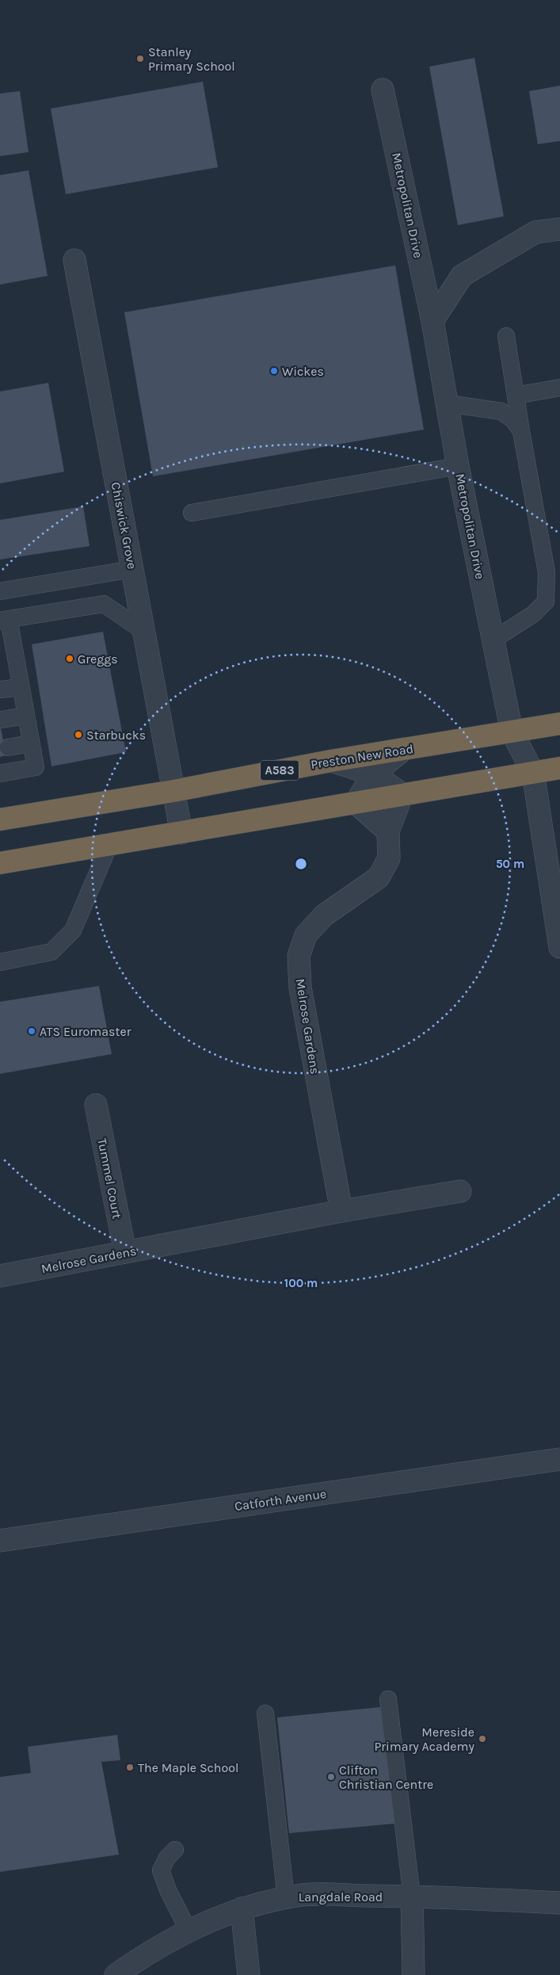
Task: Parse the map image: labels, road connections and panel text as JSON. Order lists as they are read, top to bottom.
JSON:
{
  "streets": {
    "highway": ["Preston New Road", "A583"],
    "street": [
      "Metropolitan Drive",
      "Chiswick Grove",
      "Melrose Gardens",
      "Tummel Court",
      "Catforth Avenue",
      "Langdale Road"
    ]
  },
  "crossings": [
    ["Metropolitan Drive", "Preston New Road"],
    ["Chiswick Grove", "Preston New Road"],
    ["Melrose Gardens", "Tummel Court"]
  ],
  "places": [
    "Stanley Primary School",
    "Wickes",
    "Greggs",
    "Starbucks",
    "ATS Euromaster",
    "Mereside Primary Academy",
    "The Maple School",
    "Clifton Christian Centre"
  ],
  "rings": ["50 m", "100 m"]
}
